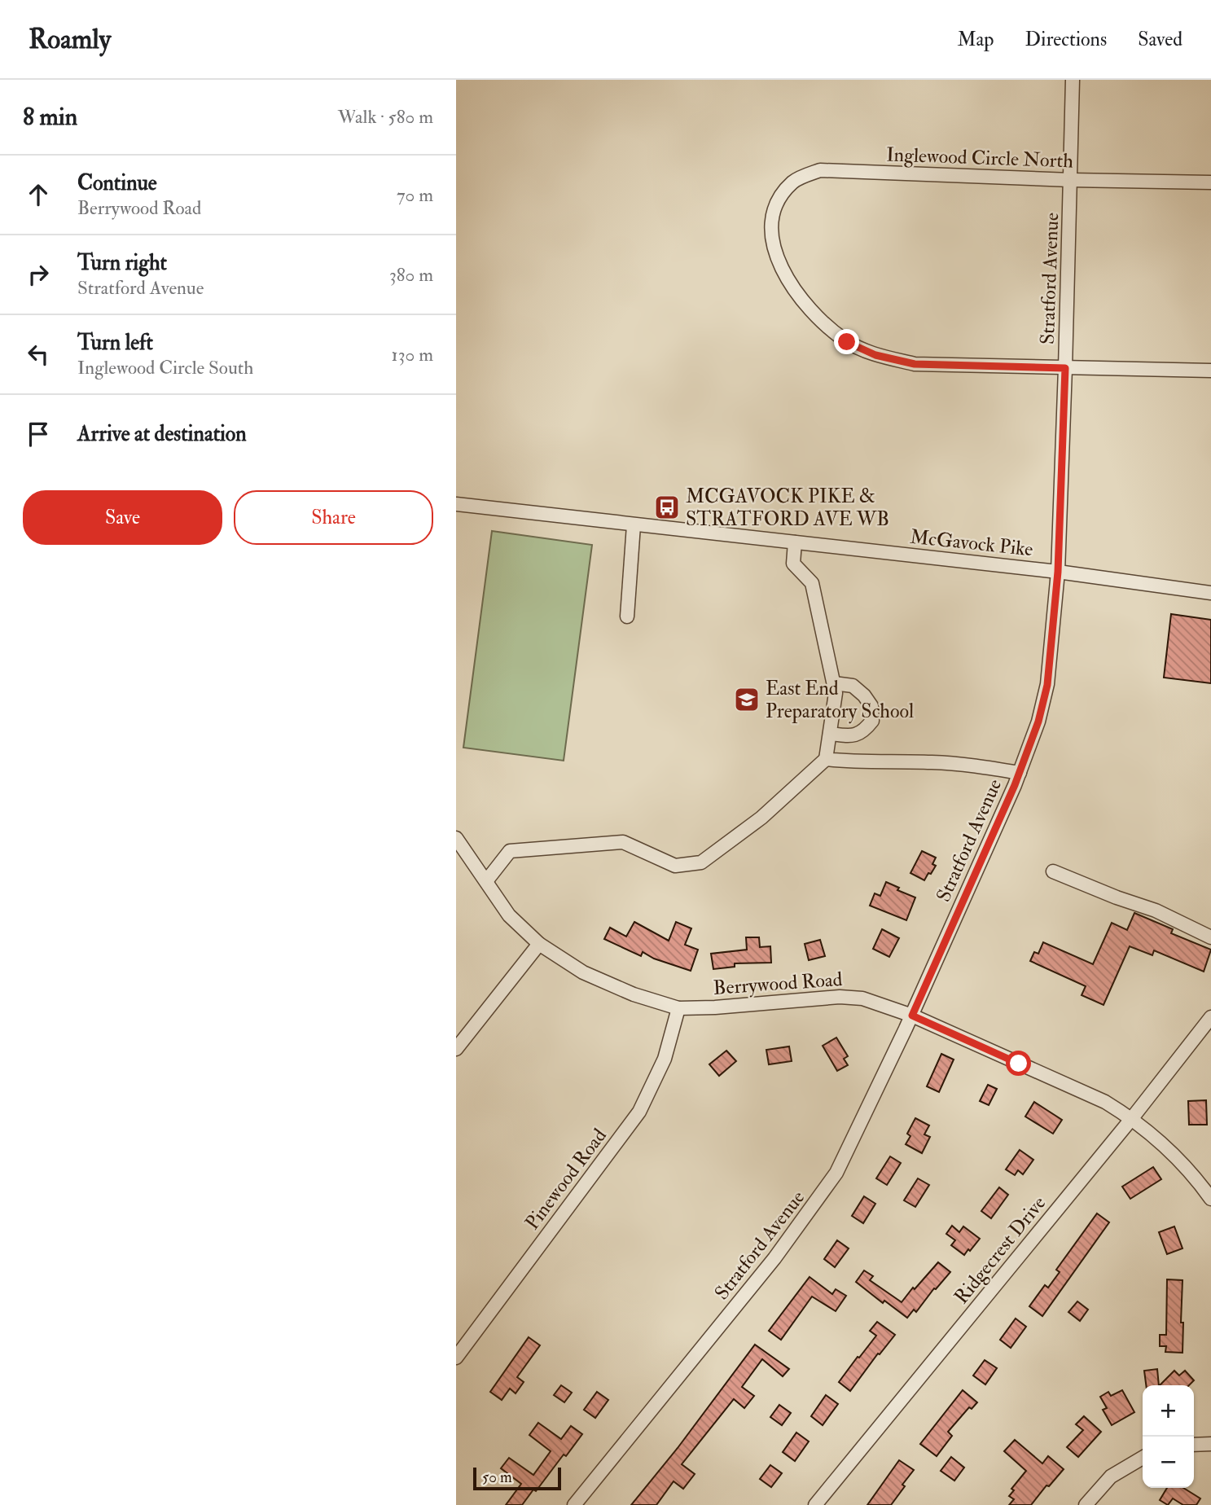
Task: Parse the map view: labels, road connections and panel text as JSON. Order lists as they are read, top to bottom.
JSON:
{
  "streets": {
    "street": [
      "Inglewood Circle North",
      "Stratford Avenue",
      "McGavock Pike",
      "Berrywood Road",
      "Pinewood Road",
      "Ridgecrest Drive"
    ]
  },
  "crossings": [
    ["Inglewood Circle North", "Stratford Avenue"],
    ["Stratford Avenue", "McGavock Pike"],
    ["Stratford Avenue", "Berrywood Road"],
    ["Berrywood Road", "Pinewood Road"],
    ["Berrywood Road", "Ridgecrest Drive"]
  ],
  "places": {
    "bus stop": ["MCGAVOCK PIKE & STRATFORD AVE WB"],
    "school or university": ["East End Preparatory School"]
  },
  "scale_bar": "50 m",
  "page": {
    "header": "Roamly",
    "nav": ["Map", "Directions", "Saved"],
    "heading": ["8 min", "Walk · 580 m"],
    "list": [
      ["Continue", "Berrywood Road", "70 m"],
      ["Turn right", "Stratford Avenue", "380 m"],
      ["Turn left", "Inglewood Circle South", "130 m"],
      "Arrive at destination"
    ],
    "buttons": ["Save", "Share"],
    "map_buttons": ["+", "−"],
    "scale": "50 m"
  }
}
